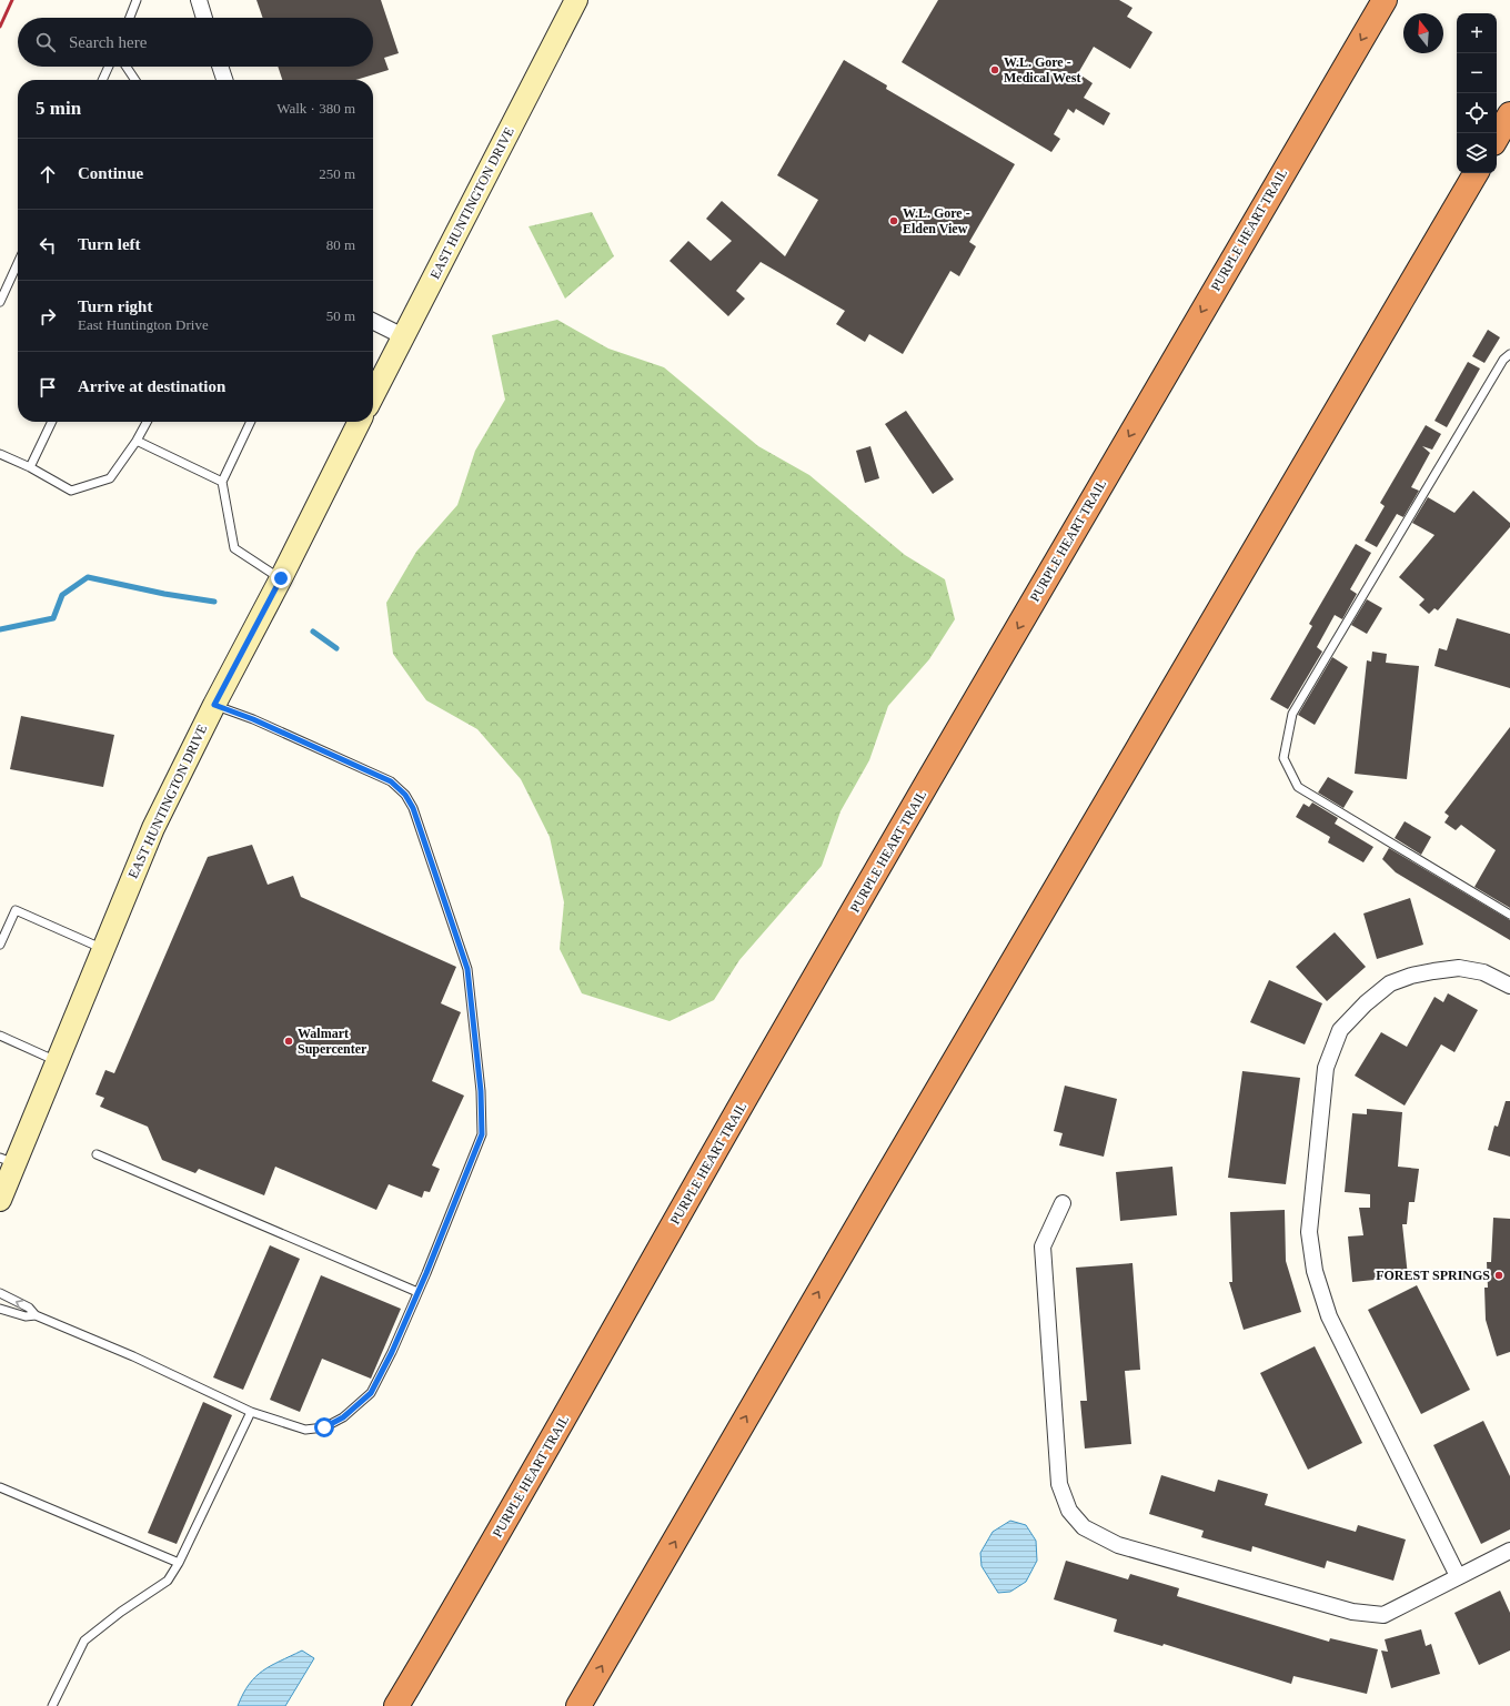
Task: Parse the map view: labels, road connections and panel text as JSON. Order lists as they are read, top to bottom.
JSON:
{
  "streets": {
    "highway": ["PURPLE HEART TRAIL"],
    "street": ["EAST HUNTINGTON DRIVE"]
  },
  "places": [
    "W.L. Gore - Medical West",
    "W.L. Gore - Elden View",
    "Walmart Supercenter",
    "FOREST SPRINGS"
  ],
  "north": "top",
  "page": {
    "map_buttons": ["+", "−"],
    "search": "Search here",
    "heading": ["5 min", "Walk · 380 m"],
    "list": [
      ["Continue", "250 m"],
      ["Turn left", "80 m"],
      ["Turn right", "East Huntington Drive", "50 m"],
      "Arrive at destination"
    ]
  }
}
